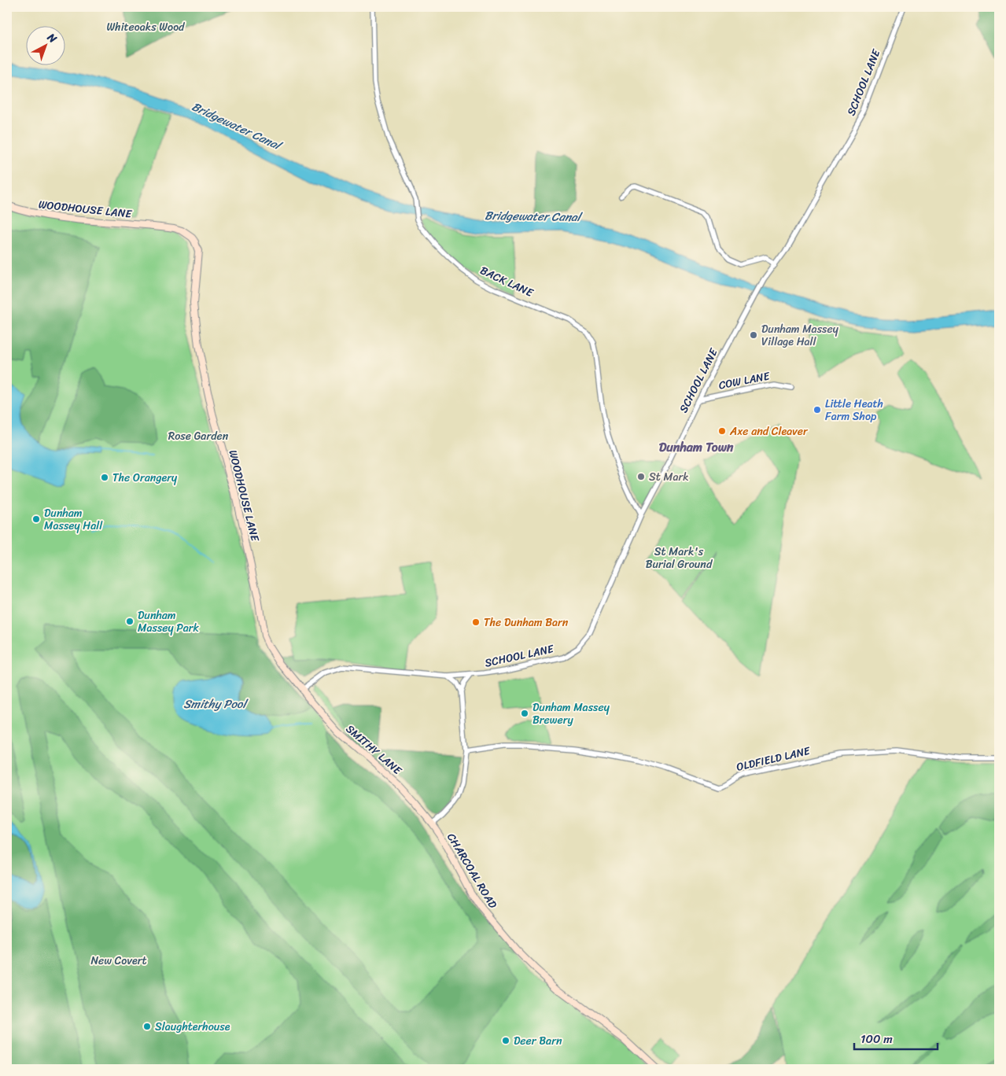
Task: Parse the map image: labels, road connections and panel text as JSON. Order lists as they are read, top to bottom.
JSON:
{
  "streets": {
    "main road": ["WOODHOUSE LANE", "SMITHY LANE", "CHARCOAL ROAD"],
    "street": [
      "SCHOOL LANE",
      "BACK LANE",
      "COW LANE",
      "OLDFIELD LANE"
    ]
  },
  "crossings": [
    ["SCHOOL LANE", "BACK LANE"],
    ["SCHOOL LANE", "COW LANE"],
    ["WOODHOUSE LANE", "SMITHY LANE"],
    ["SMITHY LANE", "CHARCOAL ROAD"]
  ],
  "districts": ["Dunham Town"],
  "water": ["Bridgewater Canal", "Smithy Pool"],
  "parks": [
    "Whiteoaks Wood",
    "Rose Garden",
    "St Mark's Burial Ground",
    "New Covert"
  ],
  "places": [
    "Dunham Massey Village Hall",
    "Little Heath Farm Shop",
    "Axe and Cleaver",
    "St Mark",
    "The Orangery",
    "Dunham Massey Hall",
    "Dunham Massey Park",
    "The Dunham Barn",
    "Dunham Massey Brewery",
    "Slaughterhouse",
    "Deer Barn"
  ],
  "scale_bar": "100 m",
  "north": "top right"
}
